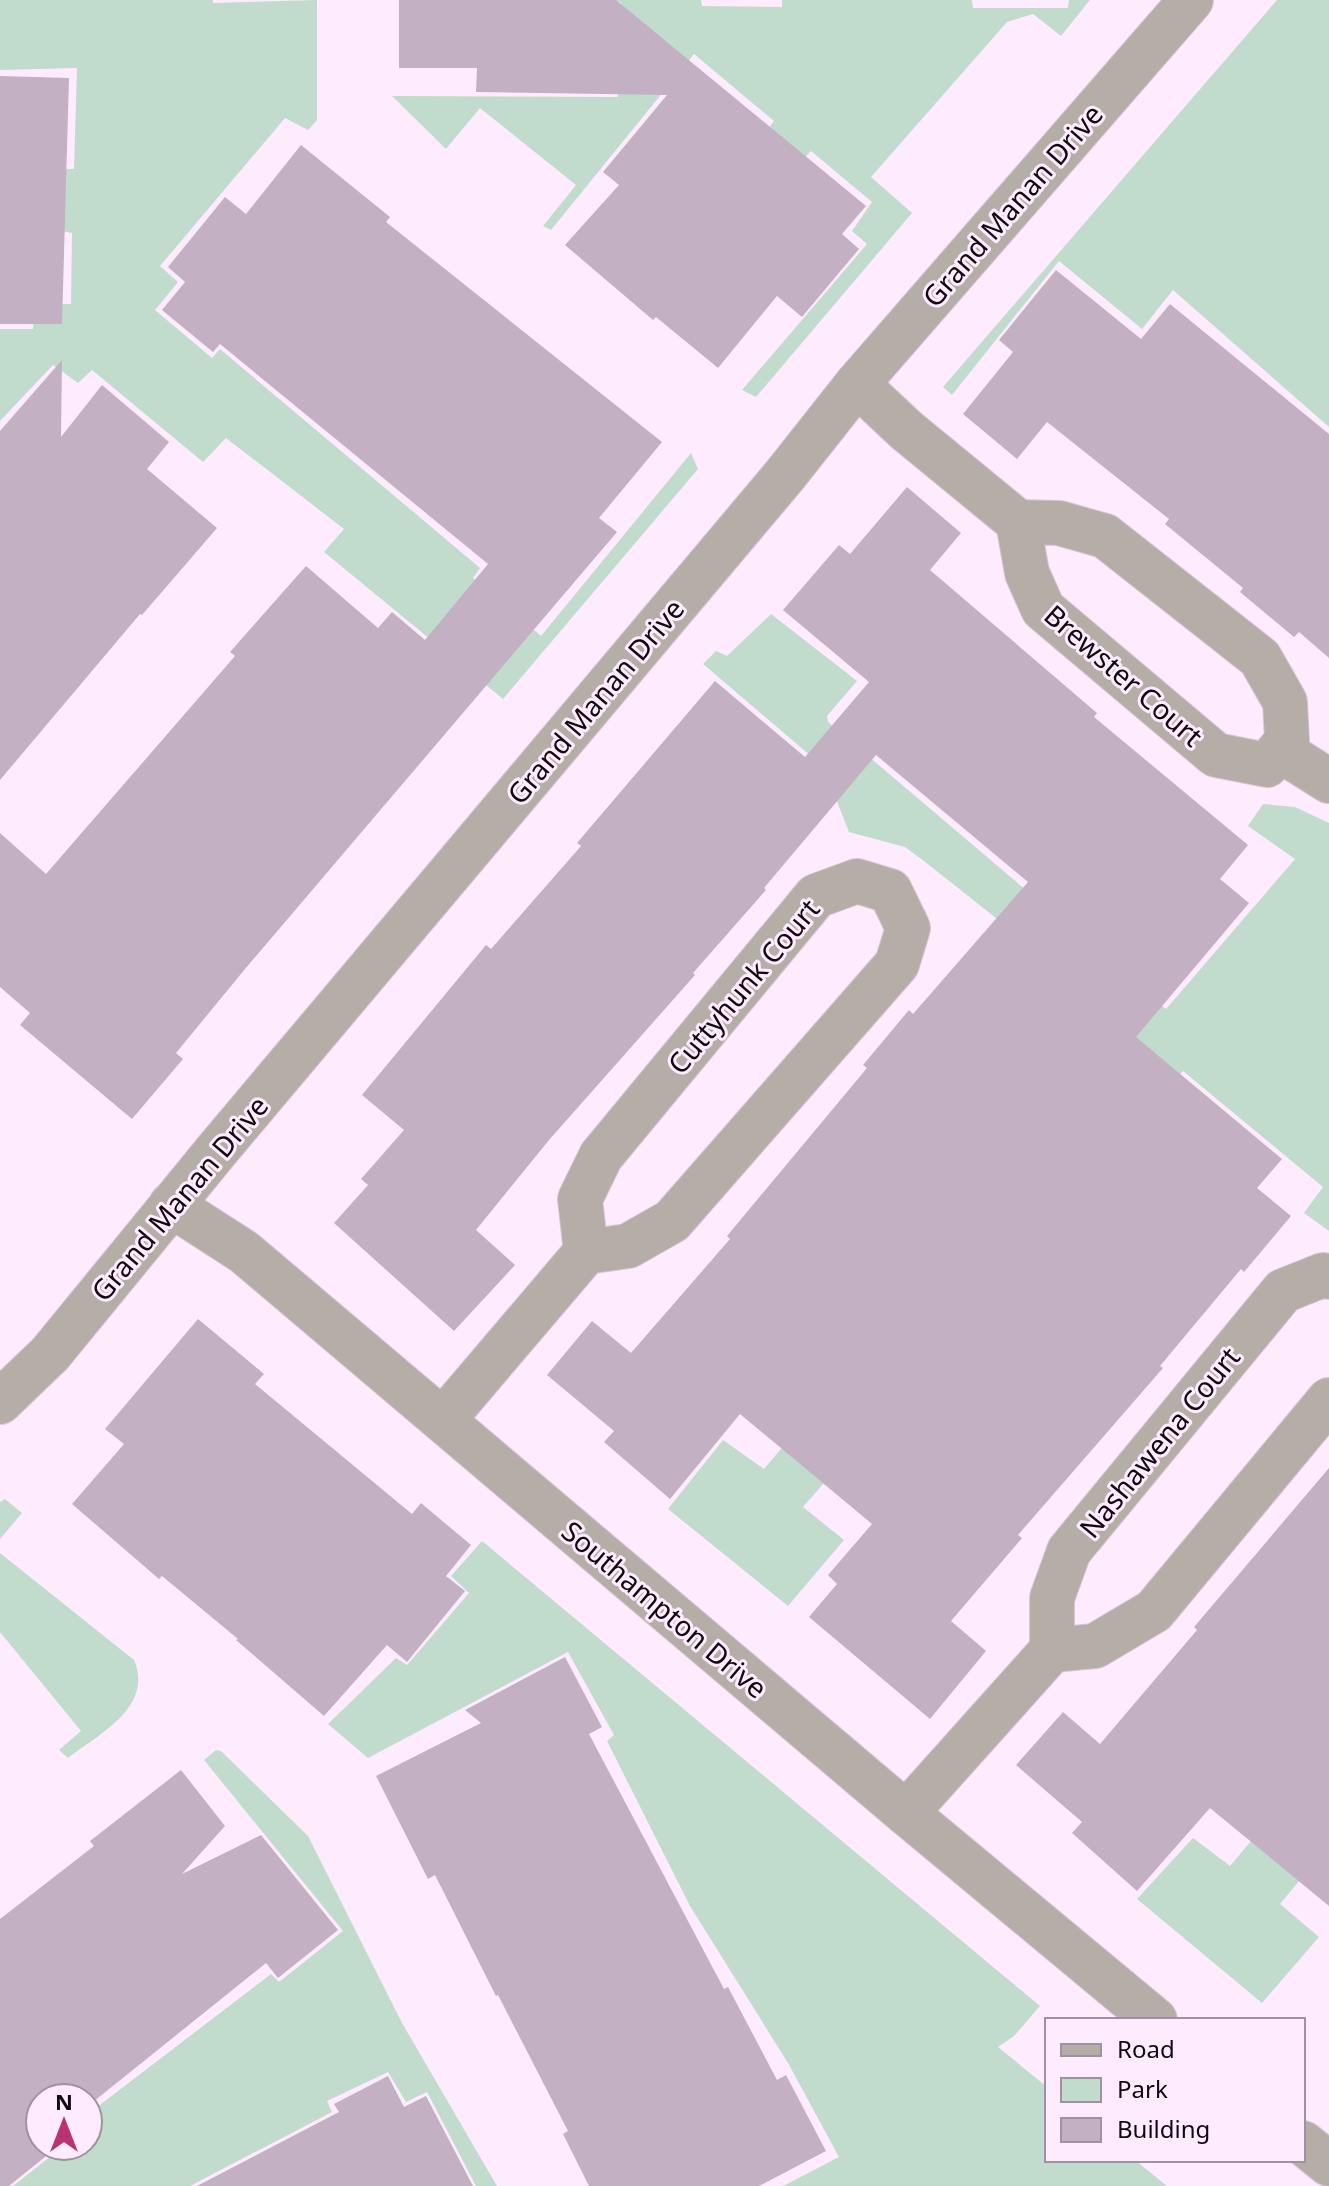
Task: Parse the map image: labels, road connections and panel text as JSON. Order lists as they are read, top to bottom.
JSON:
{
  "streets": {
    "street": [
      "Grand Manan Drive",
      "Brewster Court",
      "Cuttyhunk Court",
      "Nashawena Court",
      "Southampton Drive"
    ]
  },
  "crossings": [
    ["Grand Manan Drive", "Southampton Drive"]
  ],
  "legend": ["Road", "Park", "Building"],
  "north": "top"
}
